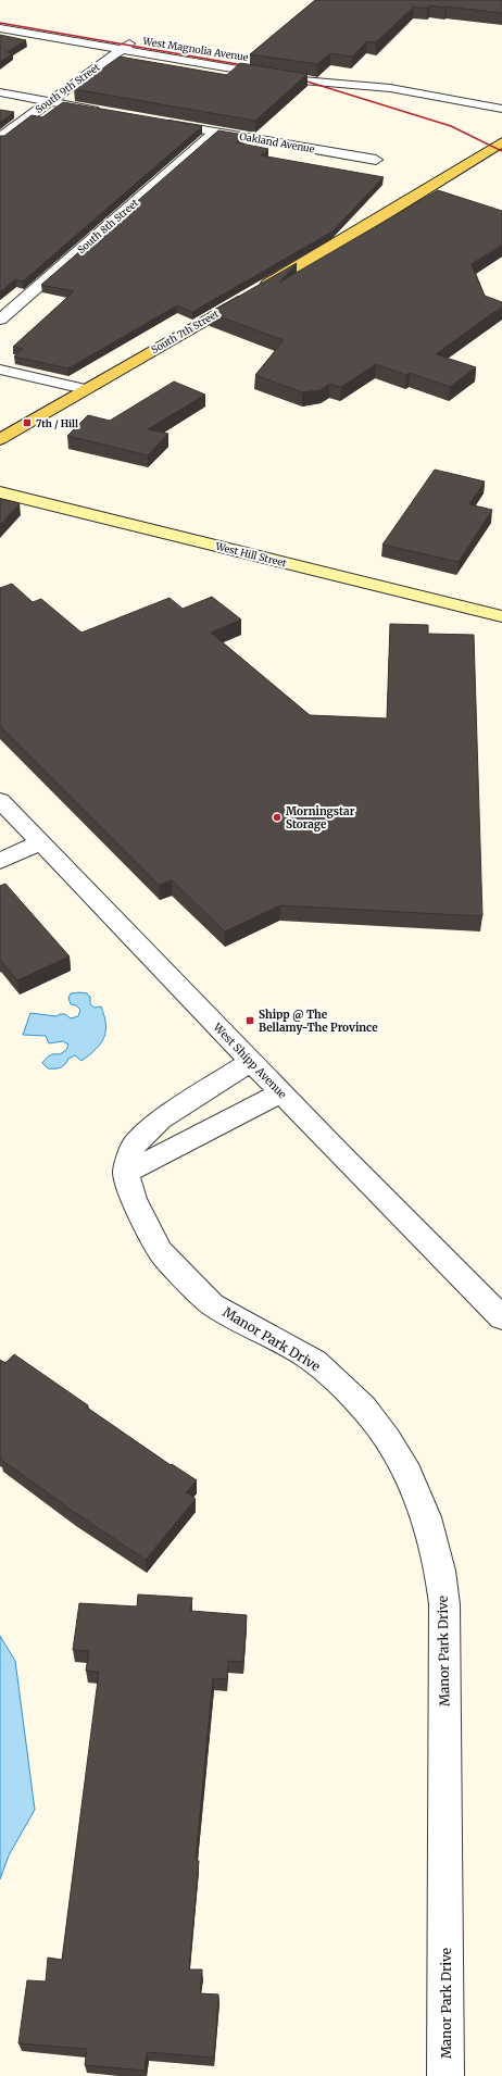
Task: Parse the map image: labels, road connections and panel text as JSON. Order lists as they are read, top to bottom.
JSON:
{
  "streets": {
    "main road": ["South 7th Street"],
    "street": [
      "West Magnolia Avenue",
      "South 9th Street",
      "Oakland Avenue",
      "South 8th Street",
      "West Hill Street",
      "West Shipp Avenue",
      "Manor Park Drive"
    ]
  },
  "crossings": [
    ["West Magnolia Avenue", "South 9th Street"],
    ["Oakland Avenue", "South 8th Street"]
  ],
  "places": {
    "transit": ["7th / Hill", "Shipp @ The Bellamy-The Province"],
    "other": ["Morningstar Storage"]
  }
}
